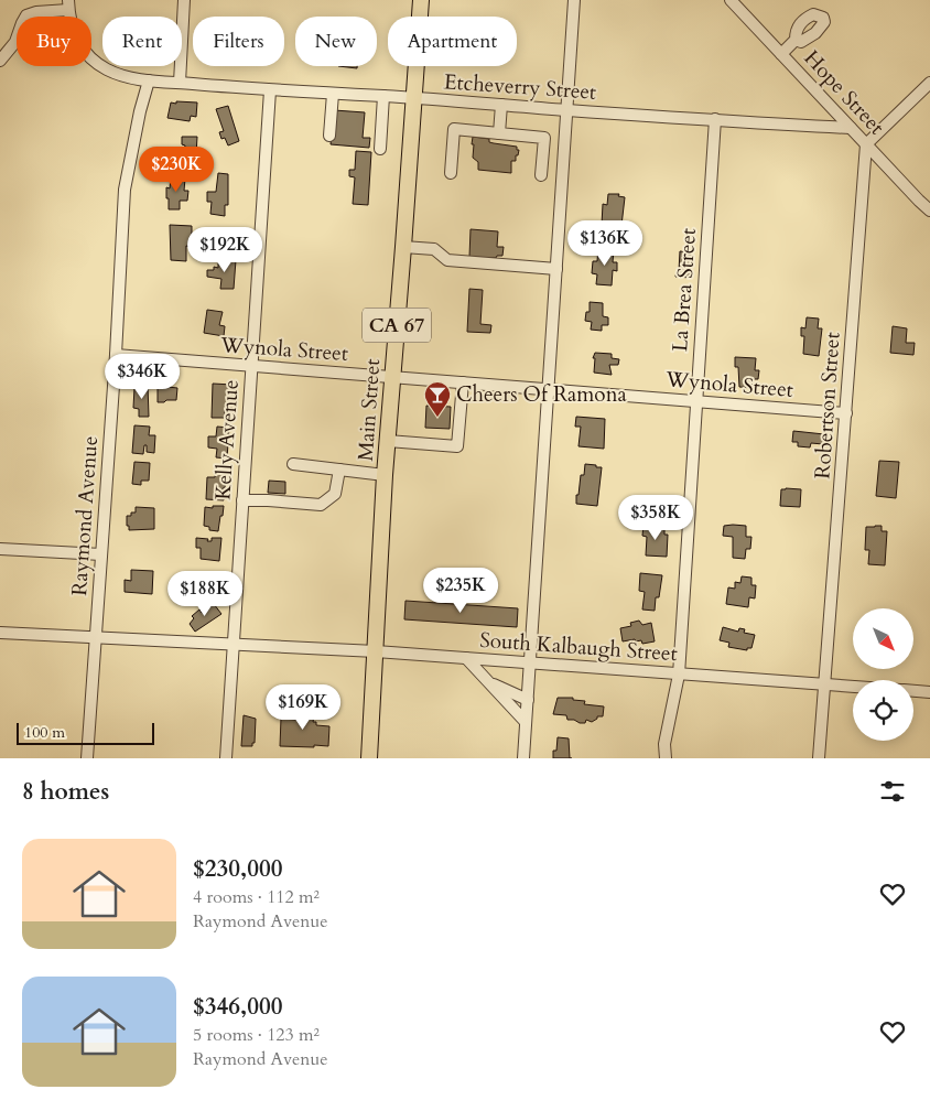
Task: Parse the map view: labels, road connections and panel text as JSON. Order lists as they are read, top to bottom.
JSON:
{
  "streets": {
    "main road": ["CA 67", "Main Street"],
    "street": [
      "Etcheverry Street",
      "Hope Street",
      "La Brea Street",
      "Wynola Street",
      "Robertson Street",
      "Kelly Avenue",
      "Raymond Avenue",
      "South Kalbaugh Street"
    ]
  },
  "crossings": [
    ["Etcheverry Street", "Hope Street"],
    ["Etcheverry Street", "La Brea Street"],
    ["Etcheverry Street", "Main Street"],
    ["Etcheverry Street", "Kelly Avenue"],
    ["Etcheverry Street", "Raymond Avenue"],
    ["Hope Street", "Robertson Street"],
    ["La Brea Street", "Wynola Street"],
    ["La Brea Street", "South Kalbaugh Street"],
    ["Wynola Street", "Robertson Street"],
    ["Wynola Street", "Main Street"],
    ["Wynola Street", "Kelly Avenue"],
    ["Wynola Street", "Raymond Avenue"],
    ["Robertson Street", "South Kalbaugh Street"],
    ["Main Street", "South Kalbaugh Street"],
    ["Kelly Avenue", "South Kalbaugh Street"],
    ["Raymond Avenue", "South Kalbaugh Street"]
  ],
  "places": {
    "bar": ["Cheers Of Ramona"]
  },
  "scale_bar": "100 m",
  "north": "bottom right",
  "page": {
    "chip": [
      "Buy",
      "Rent",
      "Filters",
      "New",
      "Apartment"
    ],
    "price": [
      "$230K",
      "$136K",
      "$192K",
      "$346K",
      "$358K",
      "$235K",
      "$188K",
      "$169K"
    ],
    "scale": "100 m",
    "heading": "8 homes",
    "list": [
      {
        "name": "$230,000",
        "note": "4 rooms · 112 m² · Raymond Avenue"
      },
      {
        "name": "$346,000",
        "note": "5 rooms · 123 m² · Raymond Avenue"
      }
    ]
  }
}
